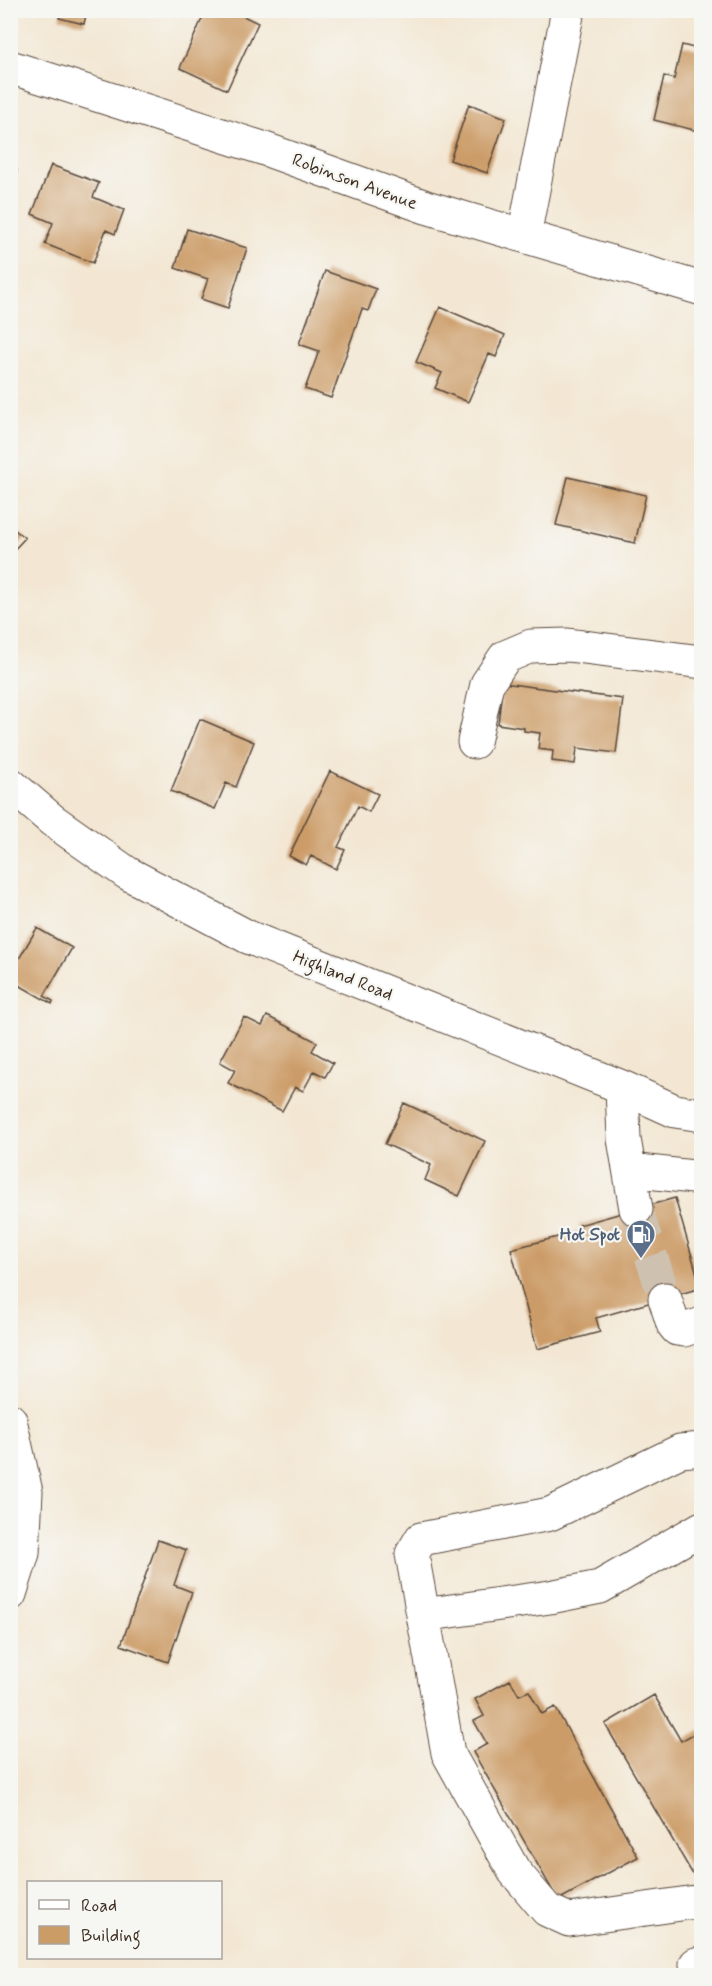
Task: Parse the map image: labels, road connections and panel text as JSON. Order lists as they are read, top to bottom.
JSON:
{
  "streets": {
    "street": ["Robinson Avenue", "Highland Road"]
  },
  "places": {
    "fuel station": ["Hot Spot"]
  },
  "legend": ["Road", "Building"]
}
